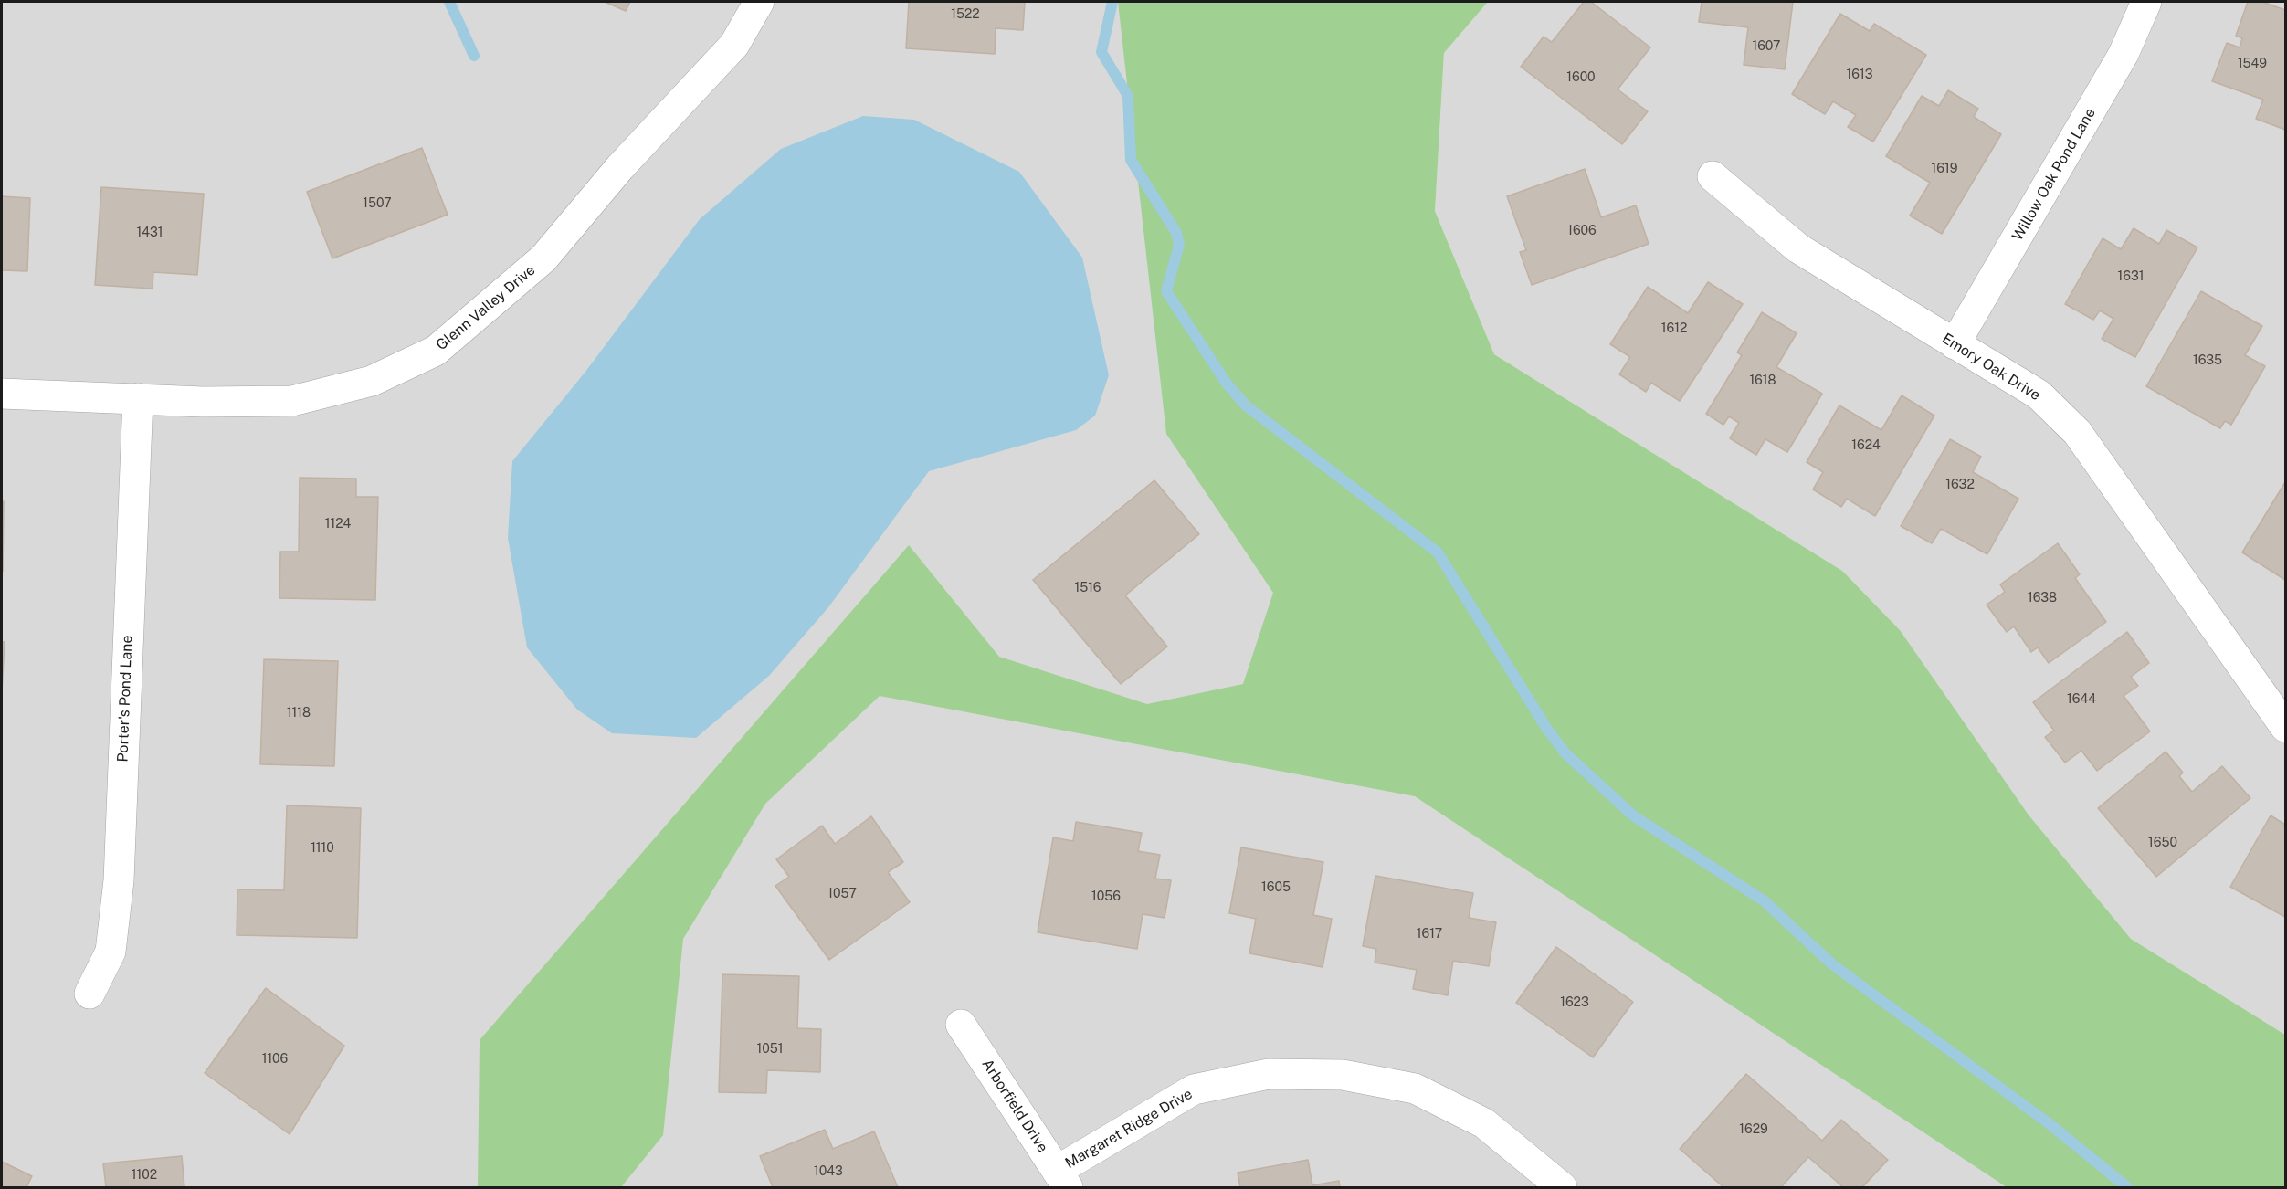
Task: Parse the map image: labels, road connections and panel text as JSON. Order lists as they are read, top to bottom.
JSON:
{
  "streets": {
    "street": [
      "Willow Oak Pond Lane",
      "Glenn Valley Drive",
      "Emory Oak Drive",
      "Porter's Pond Lane",
      "Arborfield Drive",
      "Margaret Ridge Drive"
    ]
  },
  "crossings": [
    ["Willow Oak Pond Lane", "Emory Oak Drive"],
    ["Glenn Valley Drive", "Porter's Pond Lane"],
    ["Arborfield Drive", "Margaret Ridge Drive"]
  ],
  "house_numbers": [
    "1522",
    "1607",
    "1549",
    "1613",
    "1600",
    "1619",
    "1507",
    "1606",
    "1431",
    "1631",
    "1612",
    "1635",
    "1618",
    "1624",
    "1632",
    "1124",
    "1516",
    "1638",
    "1644",
    "1118",
    "1650",
    "1110",
    "1605",
    "1057",
    "1056",
    "1617",
    "1623",
    "1051",
    "1106",
    "1629",
    "1043",
    "1102"
  ]
}
